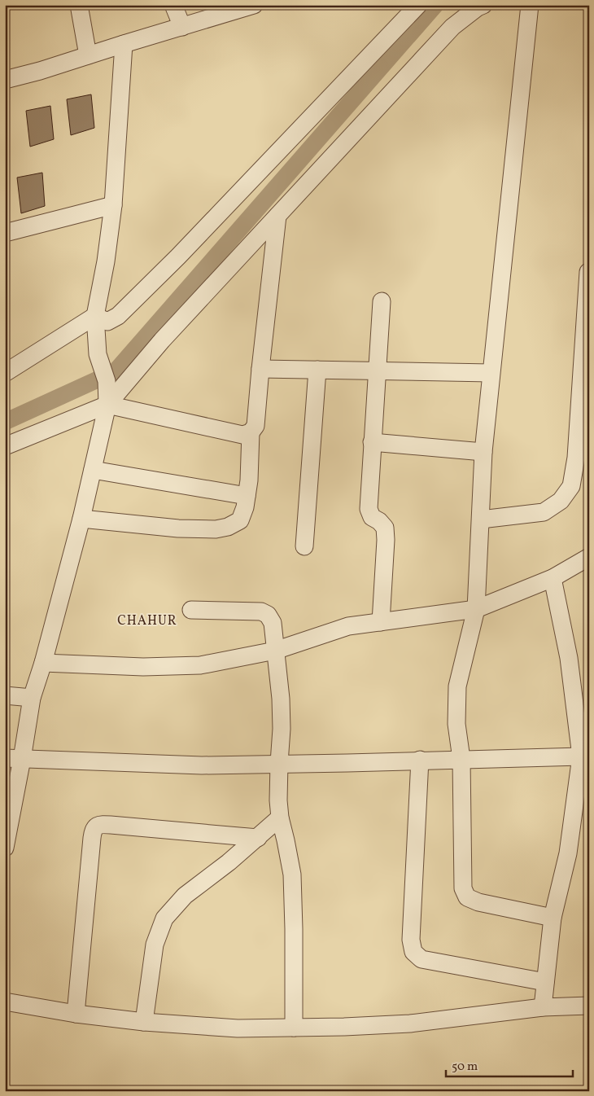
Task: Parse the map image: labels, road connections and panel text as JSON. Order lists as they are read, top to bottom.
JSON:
{
  "districts": ["CHAHUR"],
  "scale_bar": "50 m"
}
